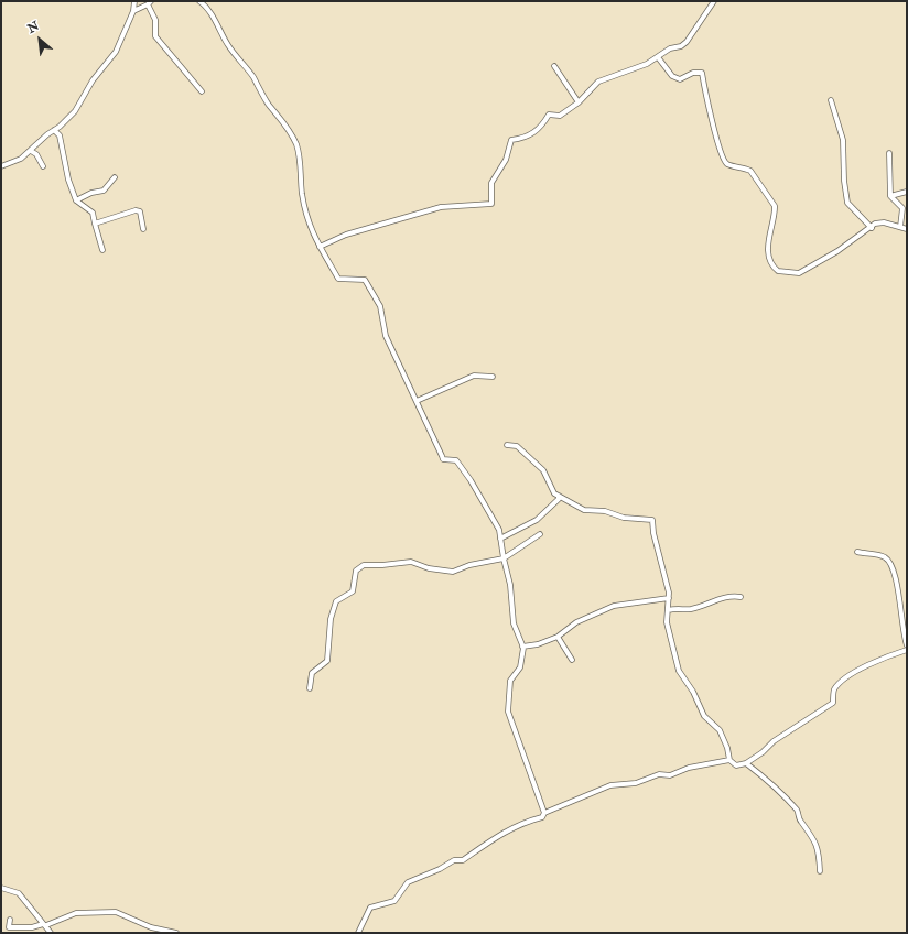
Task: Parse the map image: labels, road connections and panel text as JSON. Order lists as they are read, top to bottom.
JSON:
{
  "north": "top left"
}
